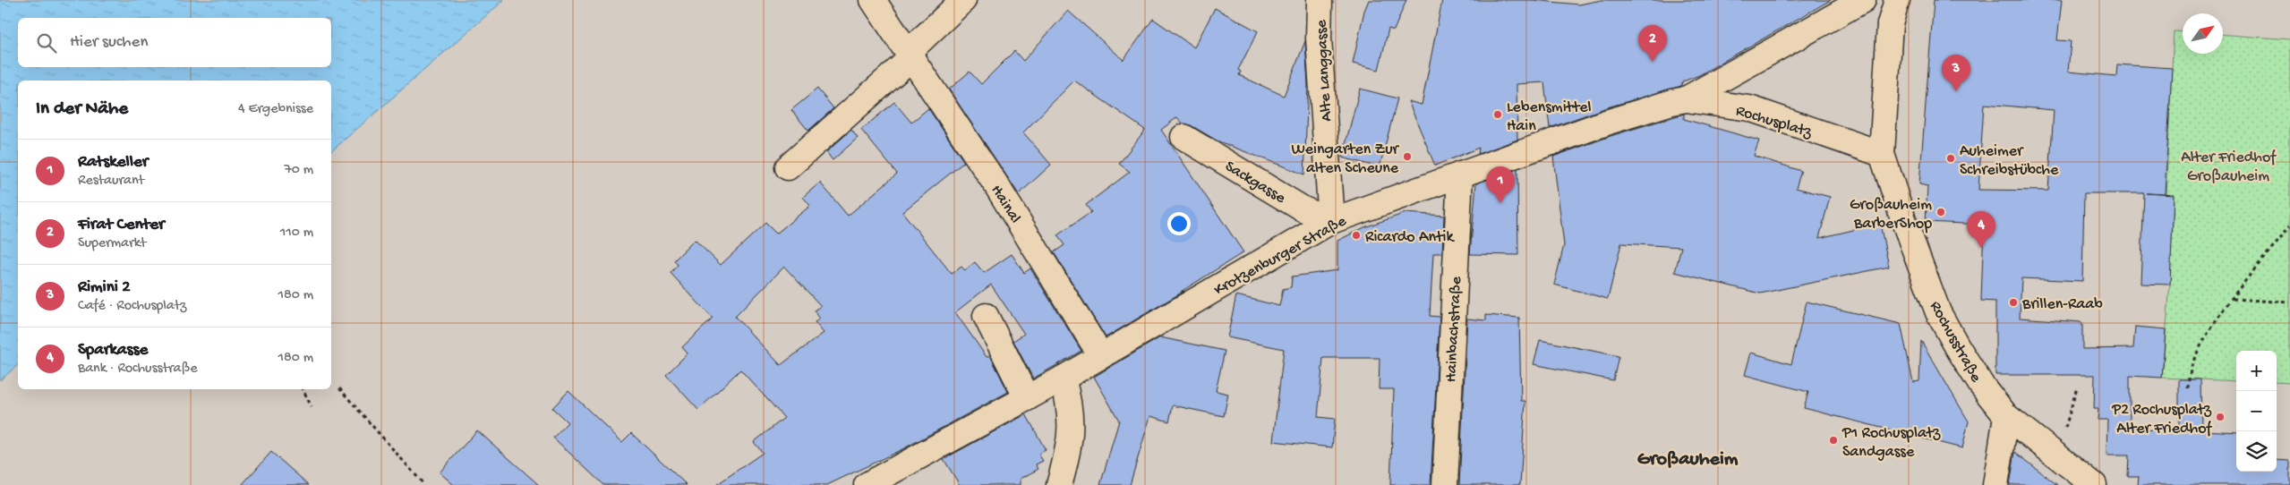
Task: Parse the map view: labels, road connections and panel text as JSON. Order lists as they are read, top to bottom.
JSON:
{
  "streets": {
    "street": [
      "Alte Langgasse",
      "Rochusplatz",
      "Sackgasse",
      "Hainal",
      "Krotzenburger Straße",
      "Hainbachstraße",
      "Rochusstraße"
    ]
  },
  "crossings": [
    ["Alte Langgasse", "Sackgasse"],
    ["Alte Langgasse", "Krotzenburger Straße"],
    ["Rochusplatz", "Krotzenburger Straße"],
    ["Rochusplatz", "Rochusstraße"],
    ["Sackgasse", "Krotzenburger Straße"],
    ["Hainal", "Krotzenburger Straße"],
    ["Krotzenburger Straße", "Hainbachstraße"]
  ],
  "districts": ["Großauheim"],
  "parks": ["Alter Friedhof Großauheim"],
  "places": [
    "Lebensmittel Hain",
    "Weingarten Zur alten Scheune",
    "Auheimer Schreibstübche",
    "Großauheim BarberShop",
    "Ricardo Antik",
    "Brillen-Raab",
    "P2 Rochusplatz Alter Friedhof",
    "P1 Rochusplatz Sandgasse"
  ],
  "north": "top right",
  "page": {
    "search": "Hier suchen",
    "pins": [
      "2",
      "3",
      "1",
      "4"
    ],
    "heading": ["In der Nähe", "4 Ergebnisse"],
    "list": [
      {
        "mark": "1",
        "name": "Ratskeller",
        "note": "Restaurant",
        "value": "70 m"
      },
      {
        "mark": "2",
        "name": "Firat Center",
        "note": "Supermarkt",
        "value": "110 m"
      },
      {
        "mark": "3",
        "name": "Rimini 2",
        "note": "Café · Rochusplatz",
        "value": "180 m"
      },
      {
        "mark": "4",
        "name": "Sparkasse",
        "note": "Bank · Rochusstraße",
        "value": "180 m"
      }
    ],
    "map_buttons": ["+", "−"]
  }
}
